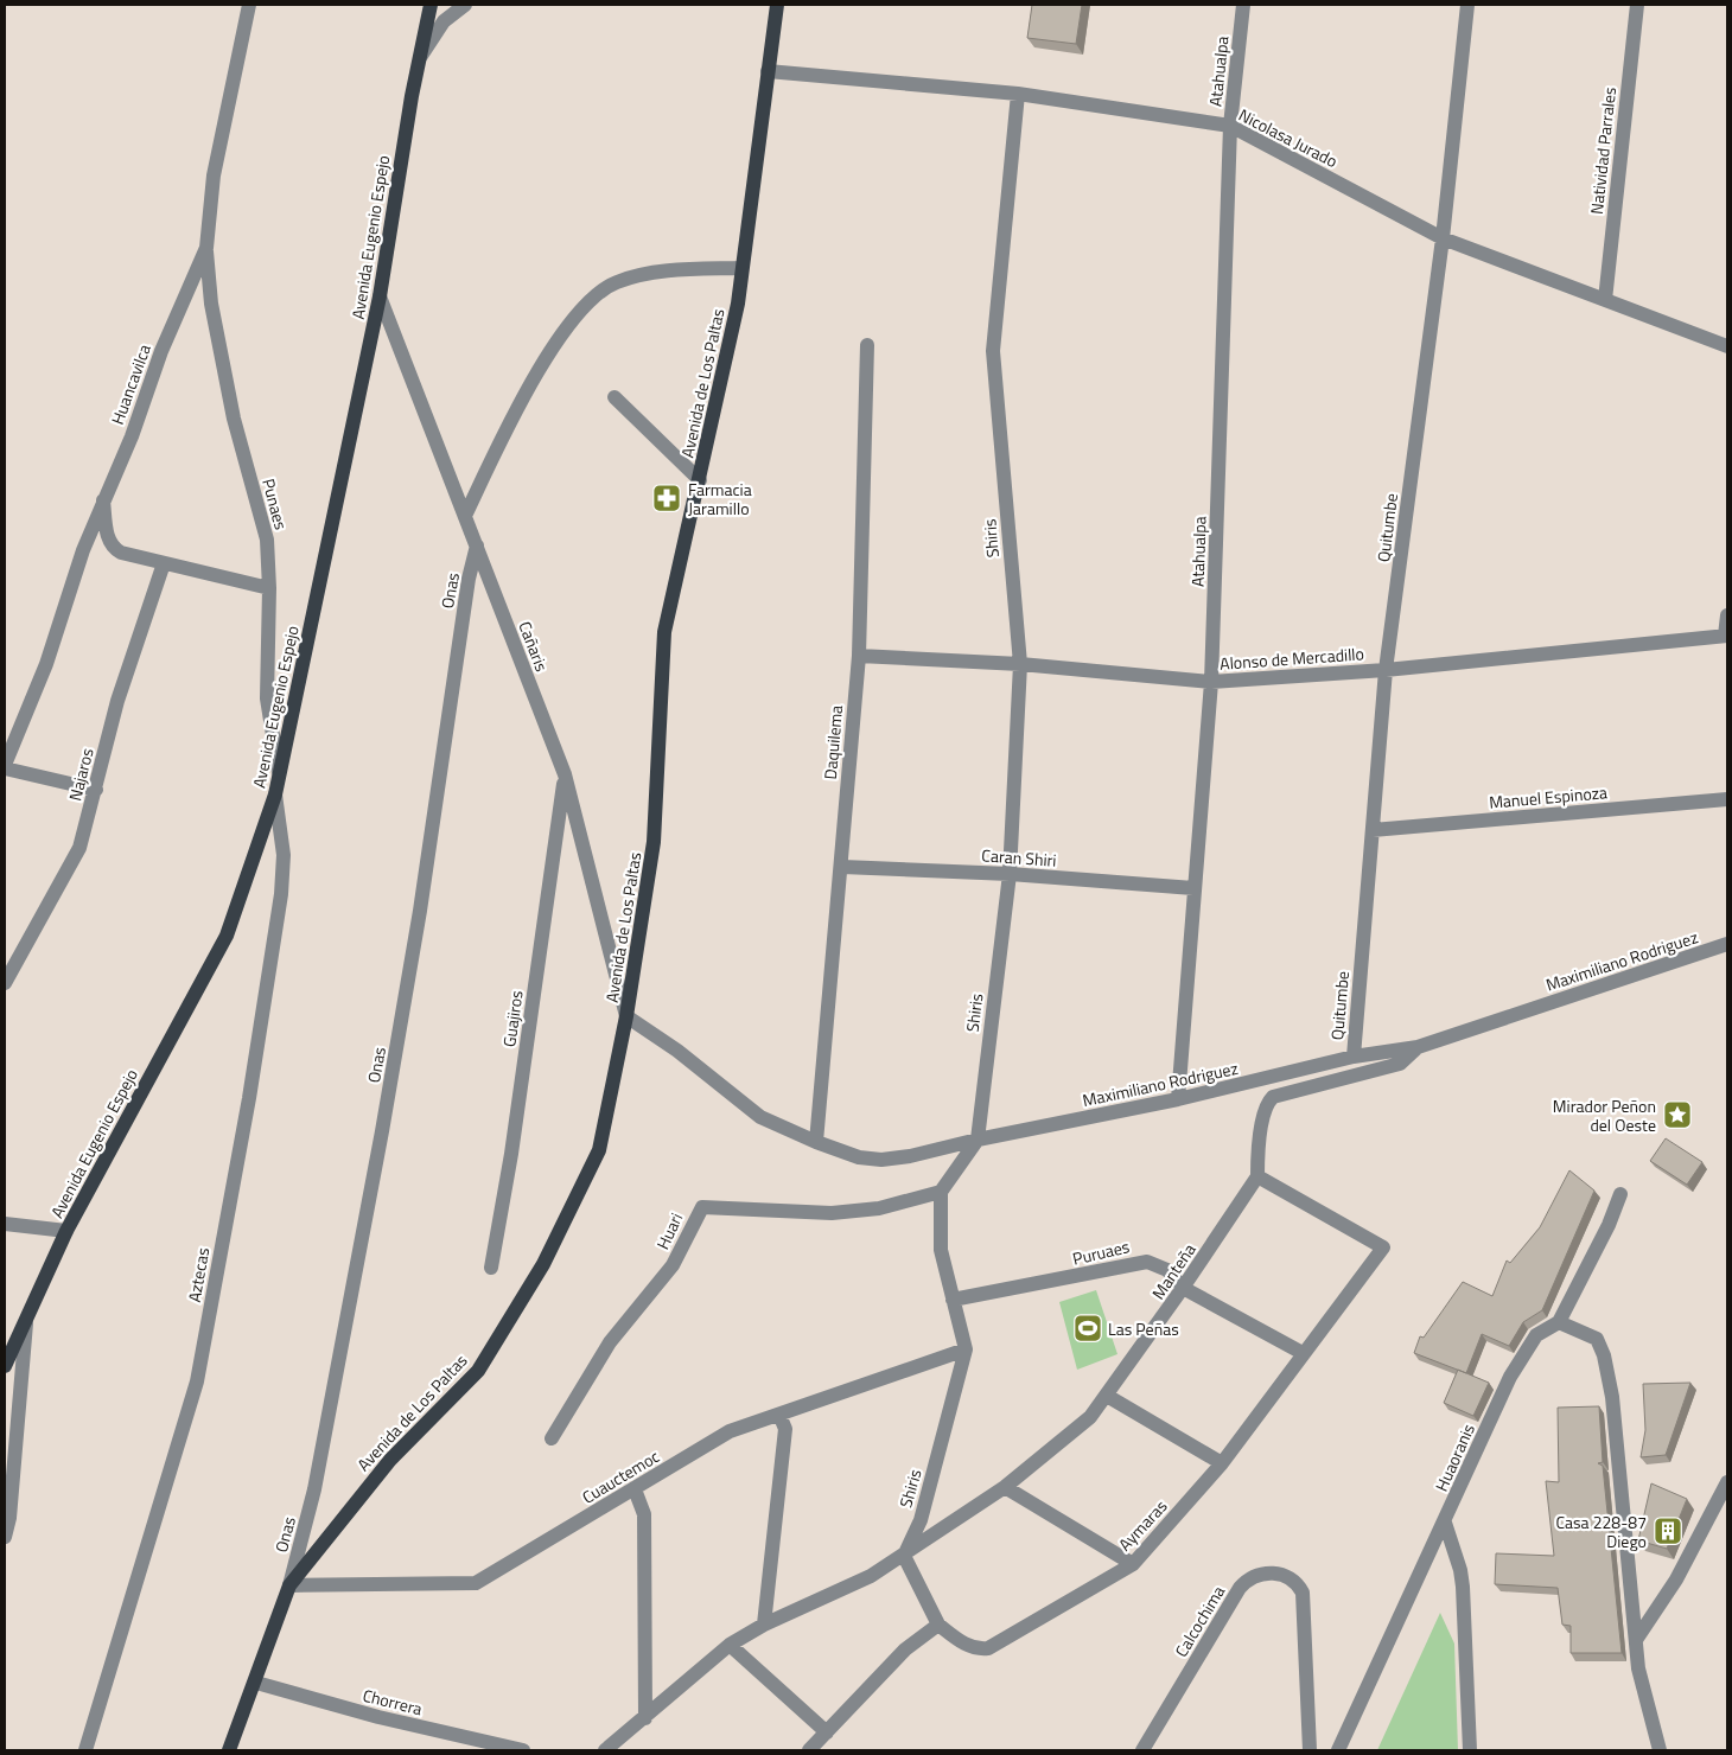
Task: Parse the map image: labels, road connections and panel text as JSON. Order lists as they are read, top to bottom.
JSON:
{
  "streets": {
    "main road": ["Avenida Eugenio Espejo", "Avenida de Los Paltas"],
    "street": [
      "Atahualpa",
      "Nicolasa Jurado",
      "Natividad Parrales",
      "Huancavilca",
      "Punaes",
      "Quitumbe",
      "Shiris",
      "Onas",
      "Cañaris",
      "Alonso de Mercadillo",
      "Daquilema",
      "Najaros",
      "Manuel Espinoza",
      "Caran Shiri",
      "Maximiliano Rodriguez",
      "Guajiros",
      "Huari",
      "Puruaes",
      "Manteña",
      "Aztecas",
      "Huaoranis",
      "Cuauctemoc",
      "Aymaras",
      "Calcochima",
      "Chorrera"
    ]
  },
  "crossings": [
    ["Atahualpa", "Nicolasa Jurado"],
    ["Atahualpa", "Alonso de Mercadillo"],
    ["Atahualpa", "Caran Shiri"],
    ["Atahualpa", "Maximiliano Rodriguez"],
    ["Nicolasa Jurado", "Natividad Parrales"],
    ["Nicolasa Jurado", "Avenida de Los Paltas"],
    ["Nicolasa Jurado", "Quitumbe"],
    ["Nicolasa Jurado", "Shiris"],
    ["Avenida Eugenio Espejo", "Punaes"],
    ["Avenida Eugenio Espejo", "Cañaris"],
    ["Avenida Eugenio Espejo", "Aztecas"],
    ["Avenida de Los Paltas", "Onas"],
    ["Avenida de Los Paltas", "Cañaris"],
    ["Avenida de Los Paltas", "Maximiliano Rodriguez"],
    ["Avenida de Los Paltas", "Cuauctemoc"],
    ["Avenida de Los Paltas", "Chorrera"],
    ["Huancavilca", "Punaes"],
    ["Quitumbe", "Alonso de Mercadillo"],
    ["Quitumbe", "Manuel Espinoza"],
    ["Quitumbe", "Maximiliano Rodriguez"],
    ["Shiris", "Alonso de Mercadillo"],
    ["Shiris", "Caran Shiri"],
    ["Shiris", "Maximiliano Rodriguez"],
    ["Shiris", "Huari"],
    ["Shiris", "Puruaes"],
    ["Shiris", "Manteña"],
    ["Shiris", "Cuauctemoc"],
    ["Onas", "Cañaris"],
    ["Onas", "Cuauctemoc"],
    ["Cañaris", "Maximiliano Rodriguez"],
    ["Cañaris", "Guajiros"],
    ["Alonso de Mercadillo", "Daquilema"],
    ["Daquilema", "Caran Shiri"],
    ["Daquilema", "Maximiliano Rodriguez"],
    ["Puruaes", "Manteña"],
    ["Puruaes", "Aymaras"],
    ["Manteña", "Aymaras"]
  ],
  "places": {
    "pharmacy": ["Farmacia Jaramillo"],
    "place": ["Mirador Peñon del Oeste"],
    "sports": ["Las Peñas"],
    "building": ["Casa 228-87 Diego"]
  }
}
